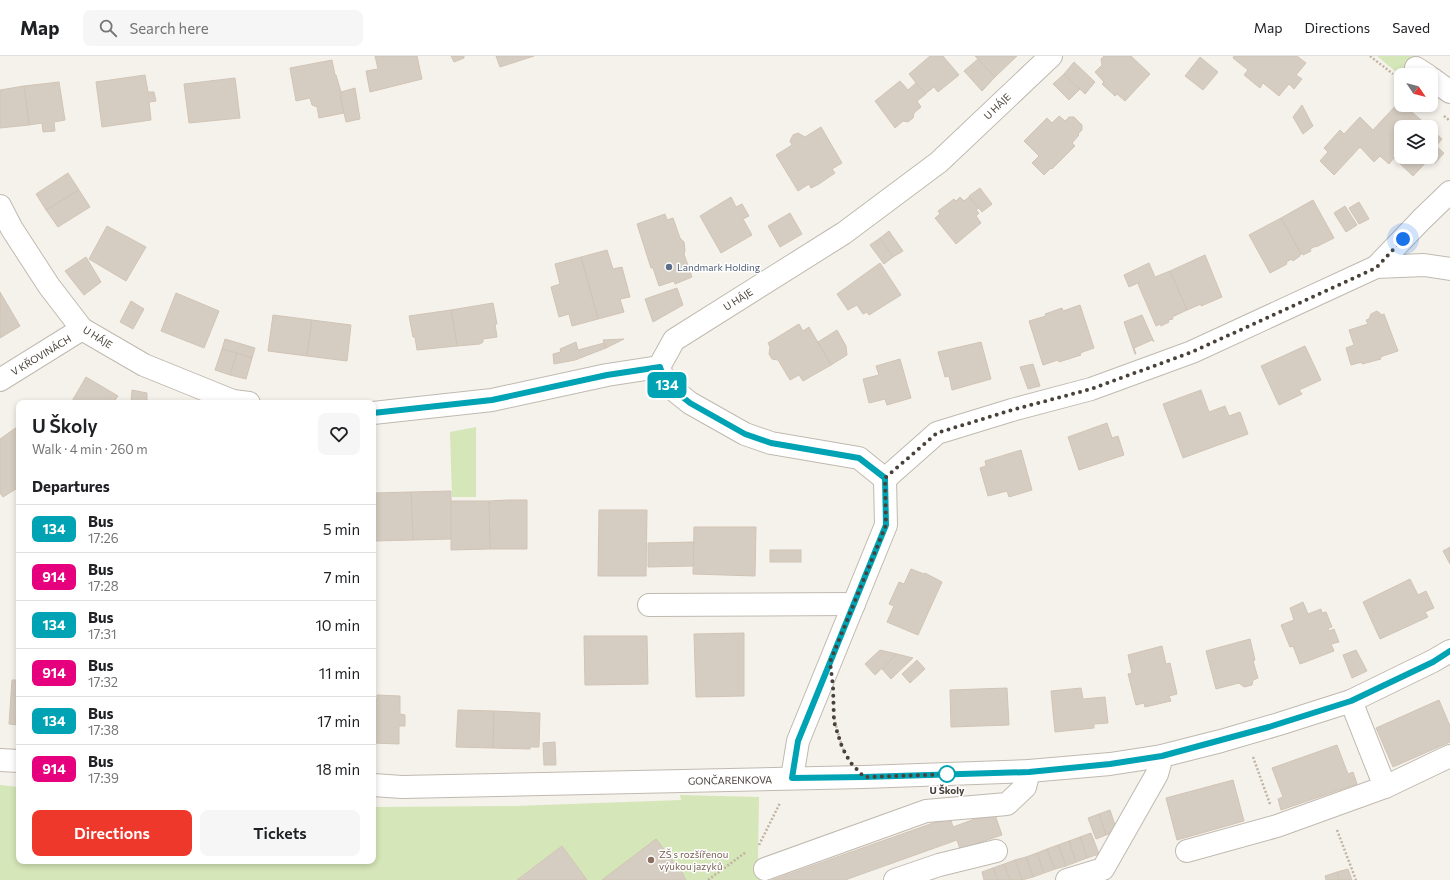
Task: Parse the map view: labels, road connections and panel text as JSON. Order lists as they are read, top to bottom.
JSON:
{
  "streets": {
    "street": ["U HÁJE", "V KŘOVINÁCH", "GONČARENKOVA"]
  },
  "crossings": [
    ["U HÁJE", "V KŘOVINÁCH"]
  ],
  "places": ["Landmark Holding", "U Školy", "ZŠ s rozšířenou výukou jazyků"],
  "lines": ["bus line 134"],
  "north": "bottom right",
  "page": {
    "header": "Map",
    "search": "Search here",
    "nav": ["Map", "Directions", "Saved"],
    "on_map": "134",
    "heading": [
      ["U Školy", "Walk · 4 min · 260 m"],
      "Departures"
    ],
    "list": [
      {
        "mark": "134",
        "name": "Bus",
        "note": "17:26",
        "value": "5 min"
      },
      {
        "mark": "914",
        "name": "Bus",
        "note": "17:28",
        "value": "7 min"
      },
      {
        "mark": "134",
        "name": "Bus",
        "note": "17:31",
        "value": "10 min"
      },
      {
        "mark": "914",
        "name": "Bus",
        "note": "17:32",
        "value": "11 min"
      },
      {
        "mark": "134",
        "name": "Bus",
        "note": "17:38",
        "value": "17 min"
      },
      {
        "mark": "914",
        "name": "Bus",
        "note": "17:39",
        "value": "18 min"
      }
    ],
    "buttons": ["Directions", "Tickets"]
  }
}
